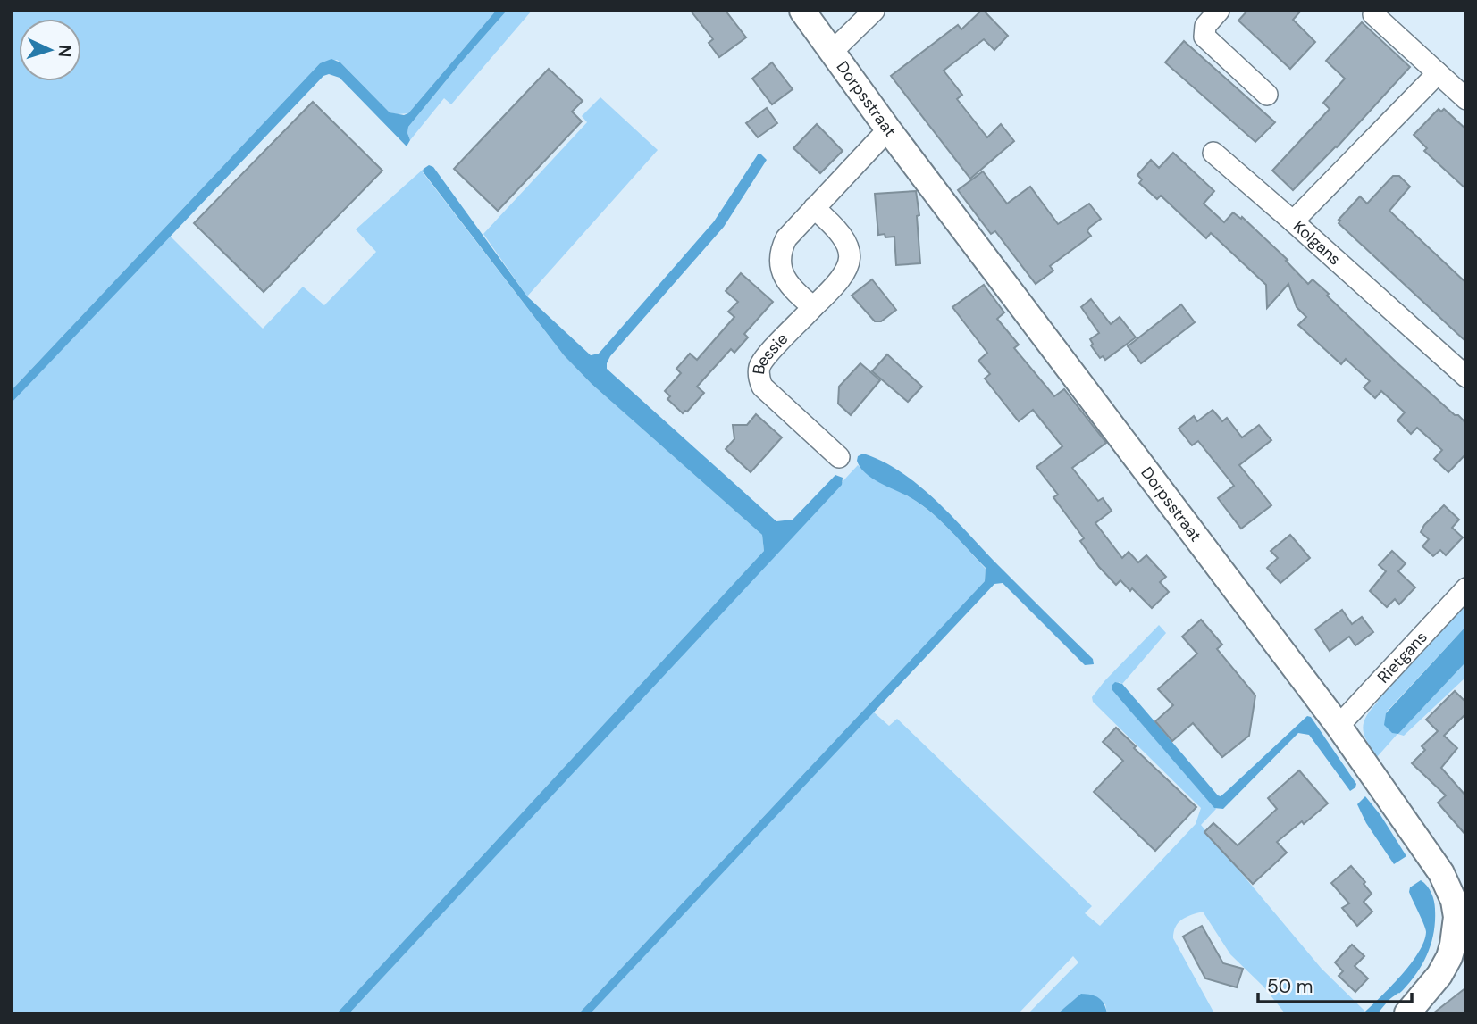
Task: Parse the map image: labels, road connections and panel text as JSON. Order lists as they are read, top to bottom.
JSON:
{
  "streets": {
    "street": [
      "Dorpsstraat",
      "Kolgans",
      "Bessie",
      "Rietgans"
    ]
  },
  "crossings": [
    ["Dorpsstraat", "Rietgans"]
  ],
  "scale_bar": "50 m",
  "north": "right"
}
